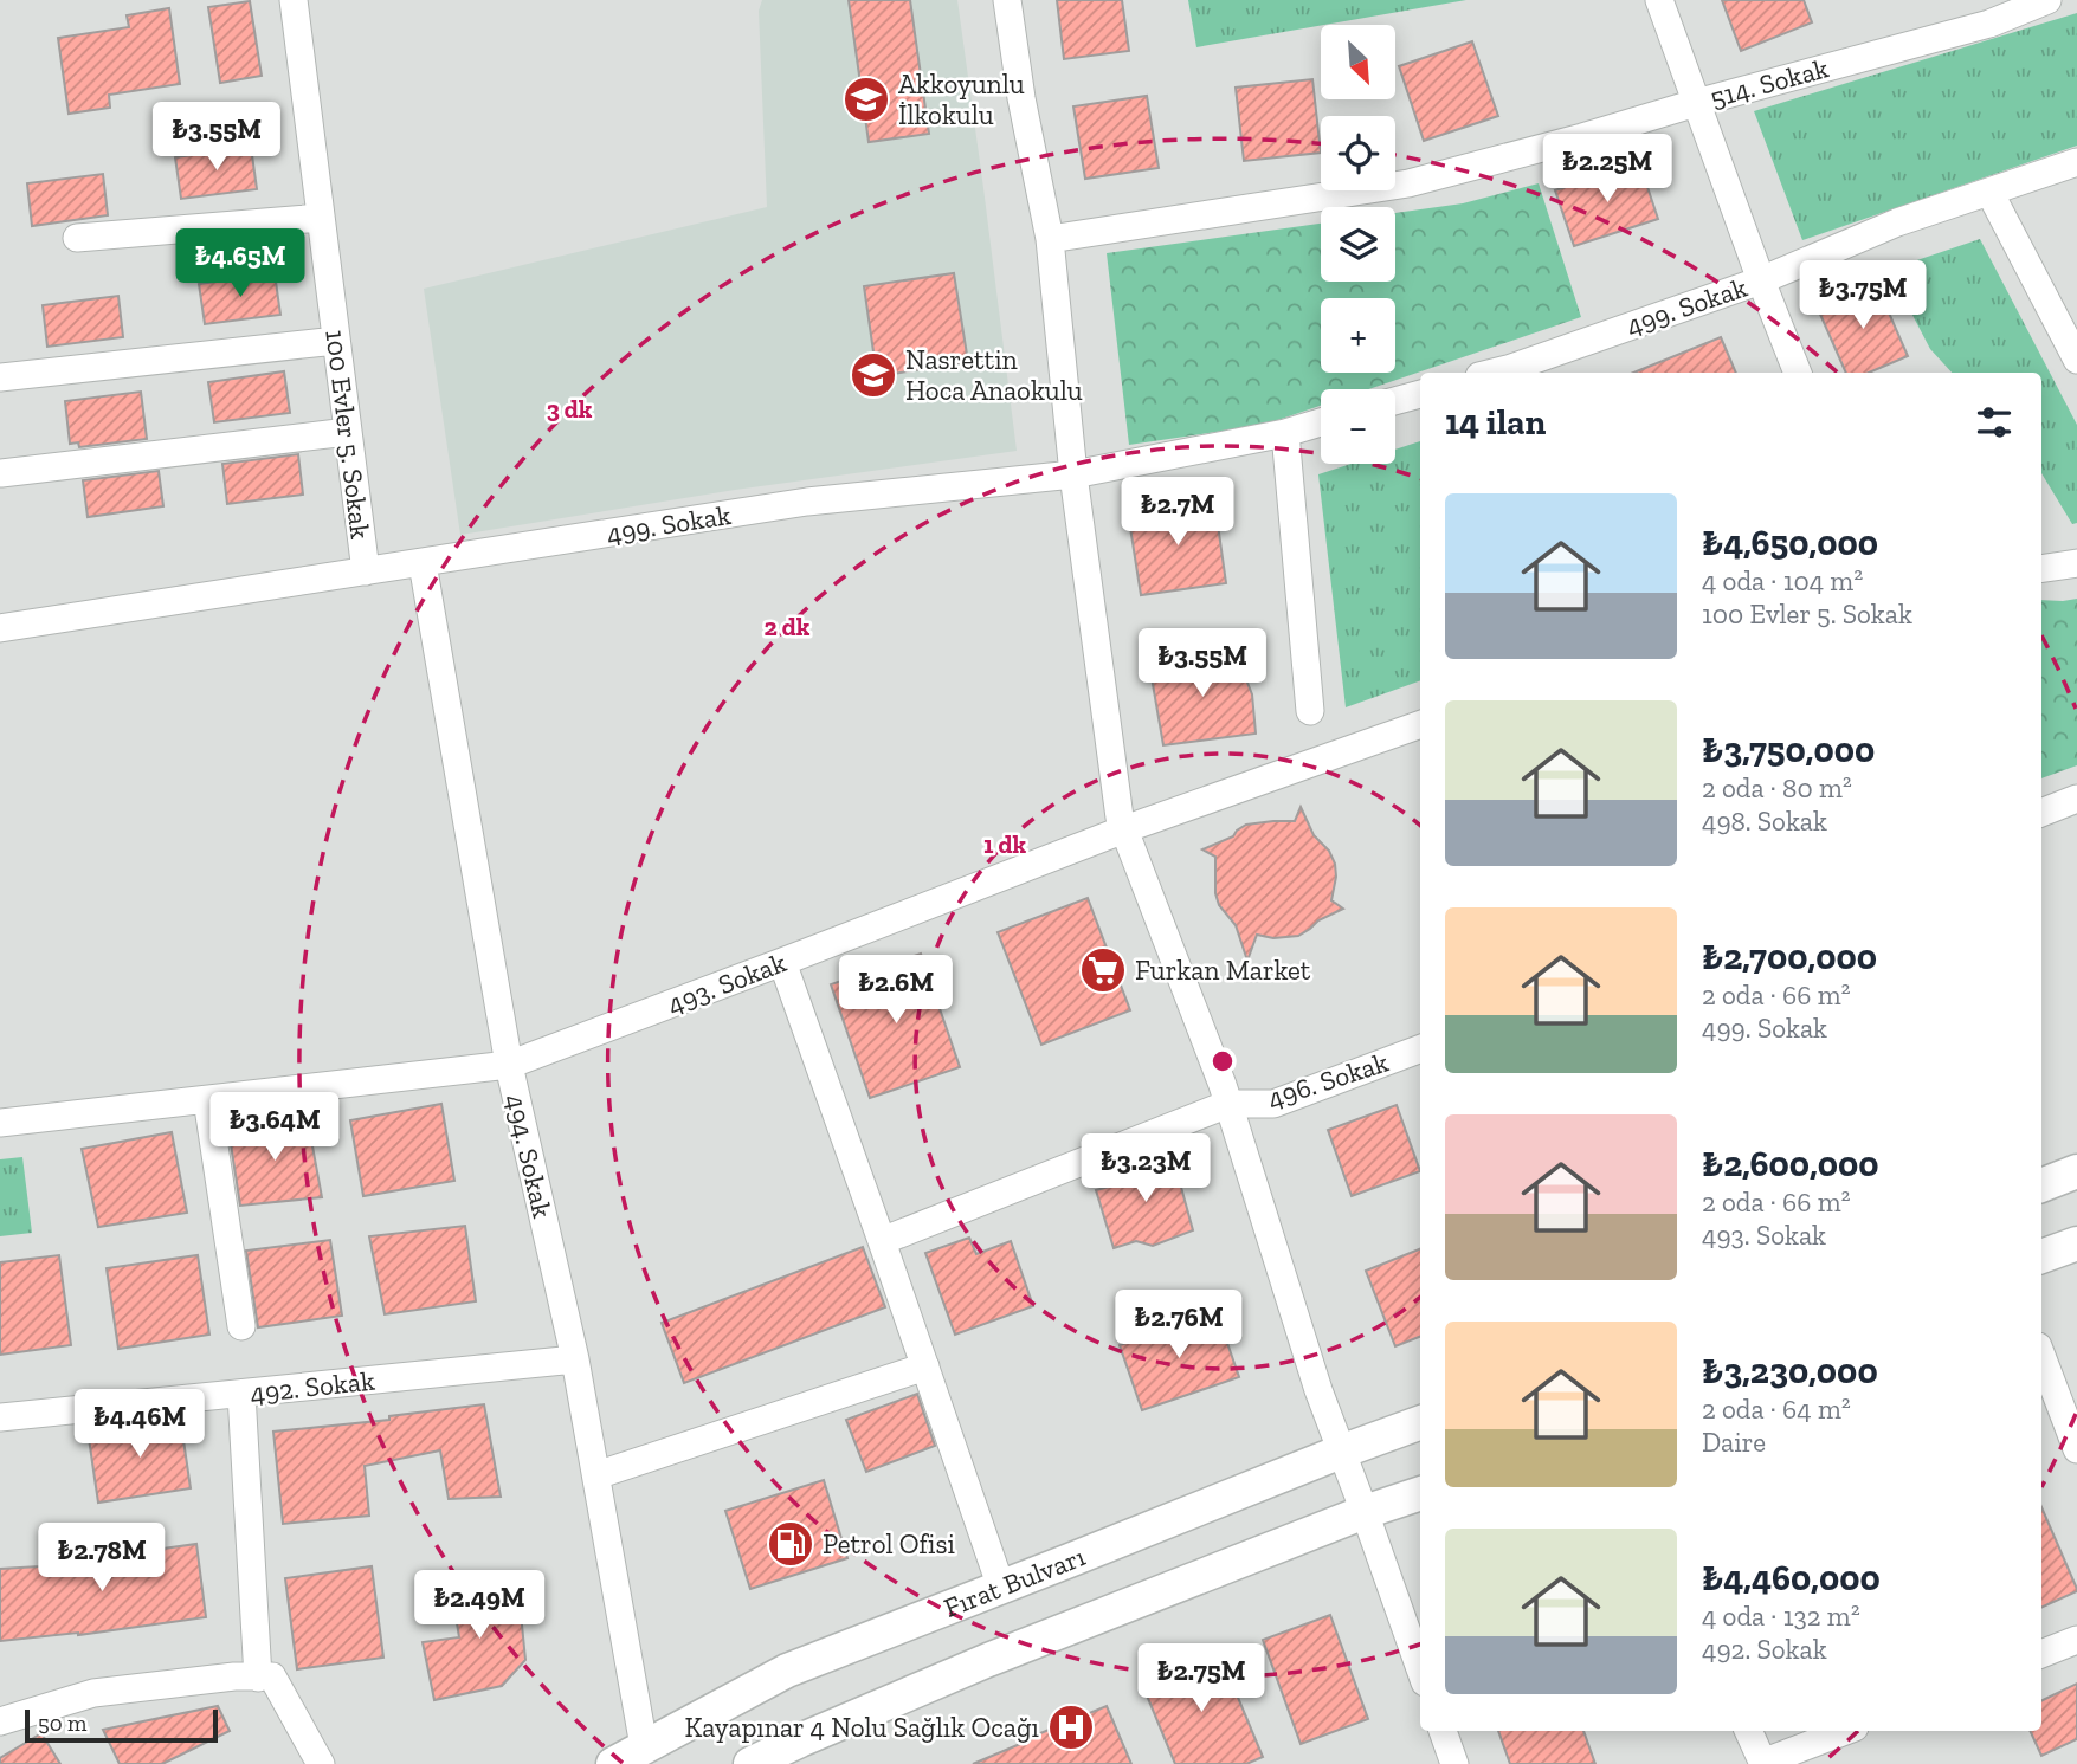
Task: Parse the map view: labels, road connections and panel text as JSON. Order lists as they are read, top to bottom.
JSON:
{
  "streets": {
    "main road": ["Fırat Bulvarı"],
    "street": [
      "514. Sokak",
      "499. Sokak",
      "100 Evler 5. Sokak",
      "493. Sokak",
      "496. Sokak",
      "494. Sokak",
      "492. Sokak"
    ]
  },
  "crossings": [
    ["499. Sokak", "100 Evler 5. Sokak"],
    ["499. Sokak", "494. Sokak"],
    ["493. Sokak", "494. Sokak"],
    ["494. Sokak", "492. Sokak"],
    ["494. Sokak", "Fırat Bulvarı"]
  ],
  "places": {
    "school or university": ["Akkoyunlu İlkokulu", "Nasrettin Hoca Anaokulu"],
    "supermarket": ["Furkan Market"],
    "fuel station": ["Petrol Ofisi"],
    "hospital": ["Kayapınar 4 Nolu Sağlık Ocağı"]
  },
  "scale_bar": "50 m",
  "north": "bottom right",
  "page": {
    "map_buttons": ["+", "−"],
    "price": [
      "₺3.55M",
      "₺2.25M",
      "₺4.65M",
      "₺3.75M",
      "₺2.7M",
      "₺3.55M",
      "₺2.6M",
      "₺3.64M",
      "₺3.23M",
      "₺2.76M",
      "₺4.46M",
      "₺2.78M",
      "₺2.49M",
      "₺2.75M"
    ],
    "heading": "14 ilan",
    "list": [
      {
        "name": "₺4,650,000",
        "note": "4 oda · 104 m² · 100 Evler 5. Sokak"
      },
      {
        "name": "₺3,750,000",
        "note": "2 oda · 80 m² · 498. Sokak"
      },
      {
        "name": "₺2,700,000",
        "note": "2 oda · 66 m² · 499. Sokak"
      },
      {
        "name": "₺2,600,000",
        "note": "2 oda · 66 m² · 493. Sokak"
      },
      {
        "name": "₺3,230,000",
        "note": "2 oda · 64 m² · Daire"
      },
      {
        "name": "₺4,460,000",
        "note": "4 oda · 132 m² · 492. Sokak"
      }
    ],
    "scale": "50 m"
  },
  "rings": ["3 dk", "2 dk", "1 dk"]
}
